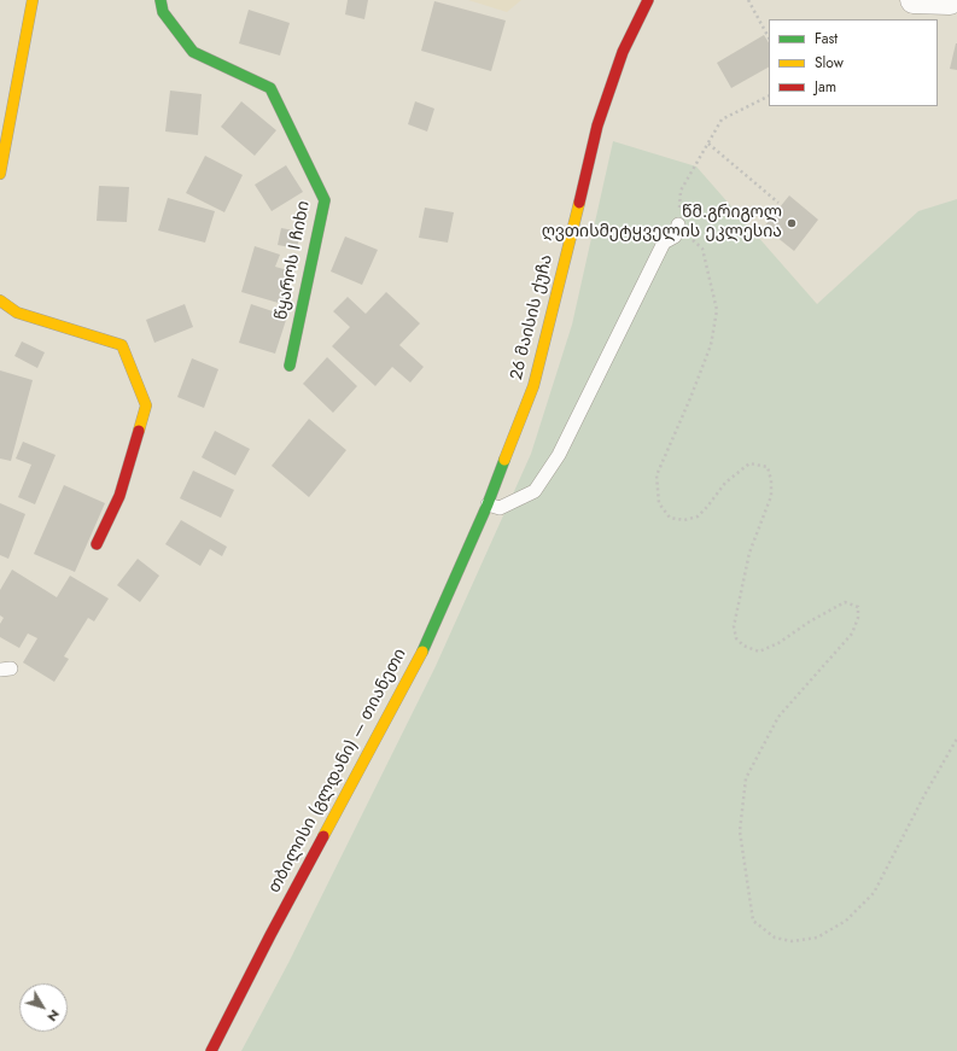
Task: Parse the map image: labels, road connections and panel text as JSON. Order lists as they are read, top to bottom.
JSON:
{
  "streets": {
    "main road": ["წყაროს I ჩიხი", "26 მაისის ქუჩა", "თბილისი (გლდანი) — თიანეთი"]
  },
  "crossings": [
    ["26 მაისის ქუჩა", "თბილისი (გლდანი) — თიანეთი"]
  ],
  "places": ["წმ.გრიგოლ ღვთისმეტყველის ეკლესია"],
  "legend": ["Fast", "Slow", "Jam"],
  "north": "bottom right"
}
